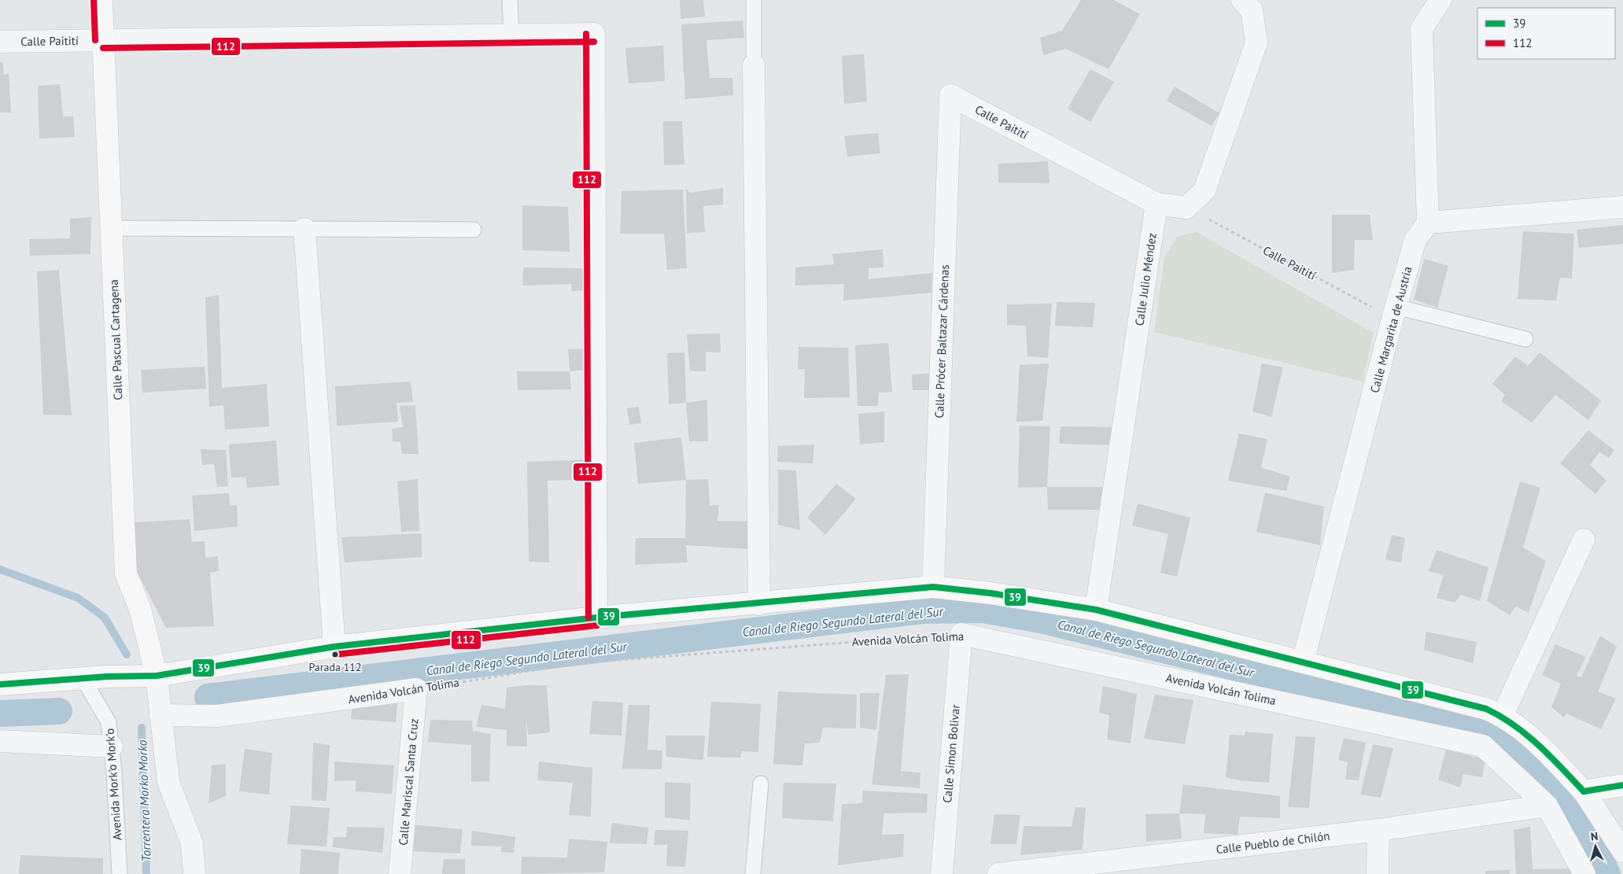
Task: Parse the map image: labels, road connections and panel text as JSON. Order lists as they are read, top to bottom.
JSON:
{
  "streets": {
    "street": [
      "Calle Paitití",
      "Calle Julio Méndez",
      "Calle Margarita de Austria",
      "Calle Pascual Cartagena",
      "Calle Prócer Baltazar Cárdenas",
      "Avenida Volcán Tolima",
      "Calle Simon Bolivar",
      "Calle Mariscal Santa Cruz",
      "Calle Pueblo de Chilón"
    ],
    "lane": ["Avenida Mork'o Mork'o"]
  },
  "crossings": [
    ["Calle Paitití", "Calle Julio Méndez"],
    ["Calle Paitití", "Calle Margarita de Austria"],
    ["Calle Paitití", "Calle Pascual Cartagena"],
    ["Calle Paitití", "Calle Prócer Baltazar Cárdenas"],
    ["Avenida Volcán Tolima", "Calle Simon Bolivar"],
    ["Avenida Volcán Tolima", "Calle Mariscal Santa Cruz"],
    ["Avenida Volcán Tolima", "Calle Pueblo de Chilón"]
  ],
  "water": ["Canal de Riego Segundo Lateral del Sur", "Torrentera Morko Morko"],
  "places": ["Parada 112"],
  "lines": ["transit line 112", "transit line 39"],
  "legend": ["39", "112"],
  "north": "top"
}
